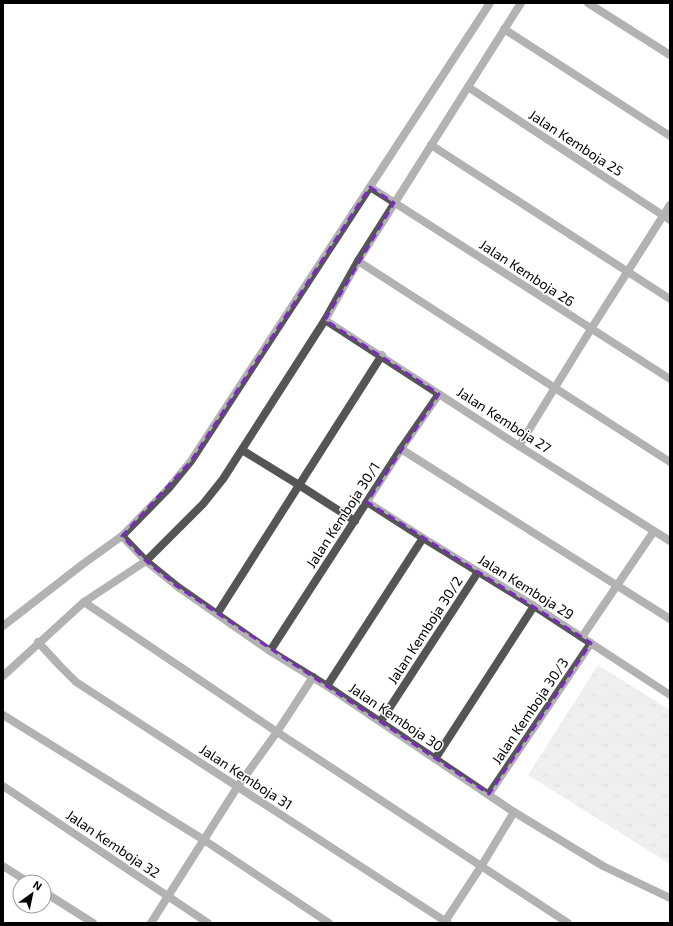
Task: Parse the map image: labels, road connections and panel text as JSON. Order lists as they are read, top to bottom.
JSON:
{
  "streets": {
    "street": [
      "Jalan Kemboja 25",
      "Jalan Kemboja 26",
      "Jalan Kemboja 27",
      "Jalan Kemboja 30/1",
      "Jalan Kemboja 29",
      "Jalan Kemboja 30/2",
      "Jalan Kemboja 30/3",
      "Jalan Kemboja 30",
      "Jalan Kemboja 31",
      "Jalan Kemboja 32"
    ]
  },
  "crossings": [
    ["Jalan Kemboja 27", "Jalan Kemboja 30/1"],
    ["Jalan Kemboja 30/1", "Jalan Kemboja 29"],
    ["Jalan Kemboja 30/1", "Jalan Kemboja 30"],
    ["Jalan Kemboja 29", "Jalan Kemboja 30/2"],
    ["Jalan Kemboja 29", "Jalan Kemboja 30/3"],
    ["Jalan Kemboja 30/2", "Jalan Kemboja 30"],
    ["Jalan Kemboja 30/3", "Jalan Kemboja 30"]
  ],
  "north": "top right"
}
